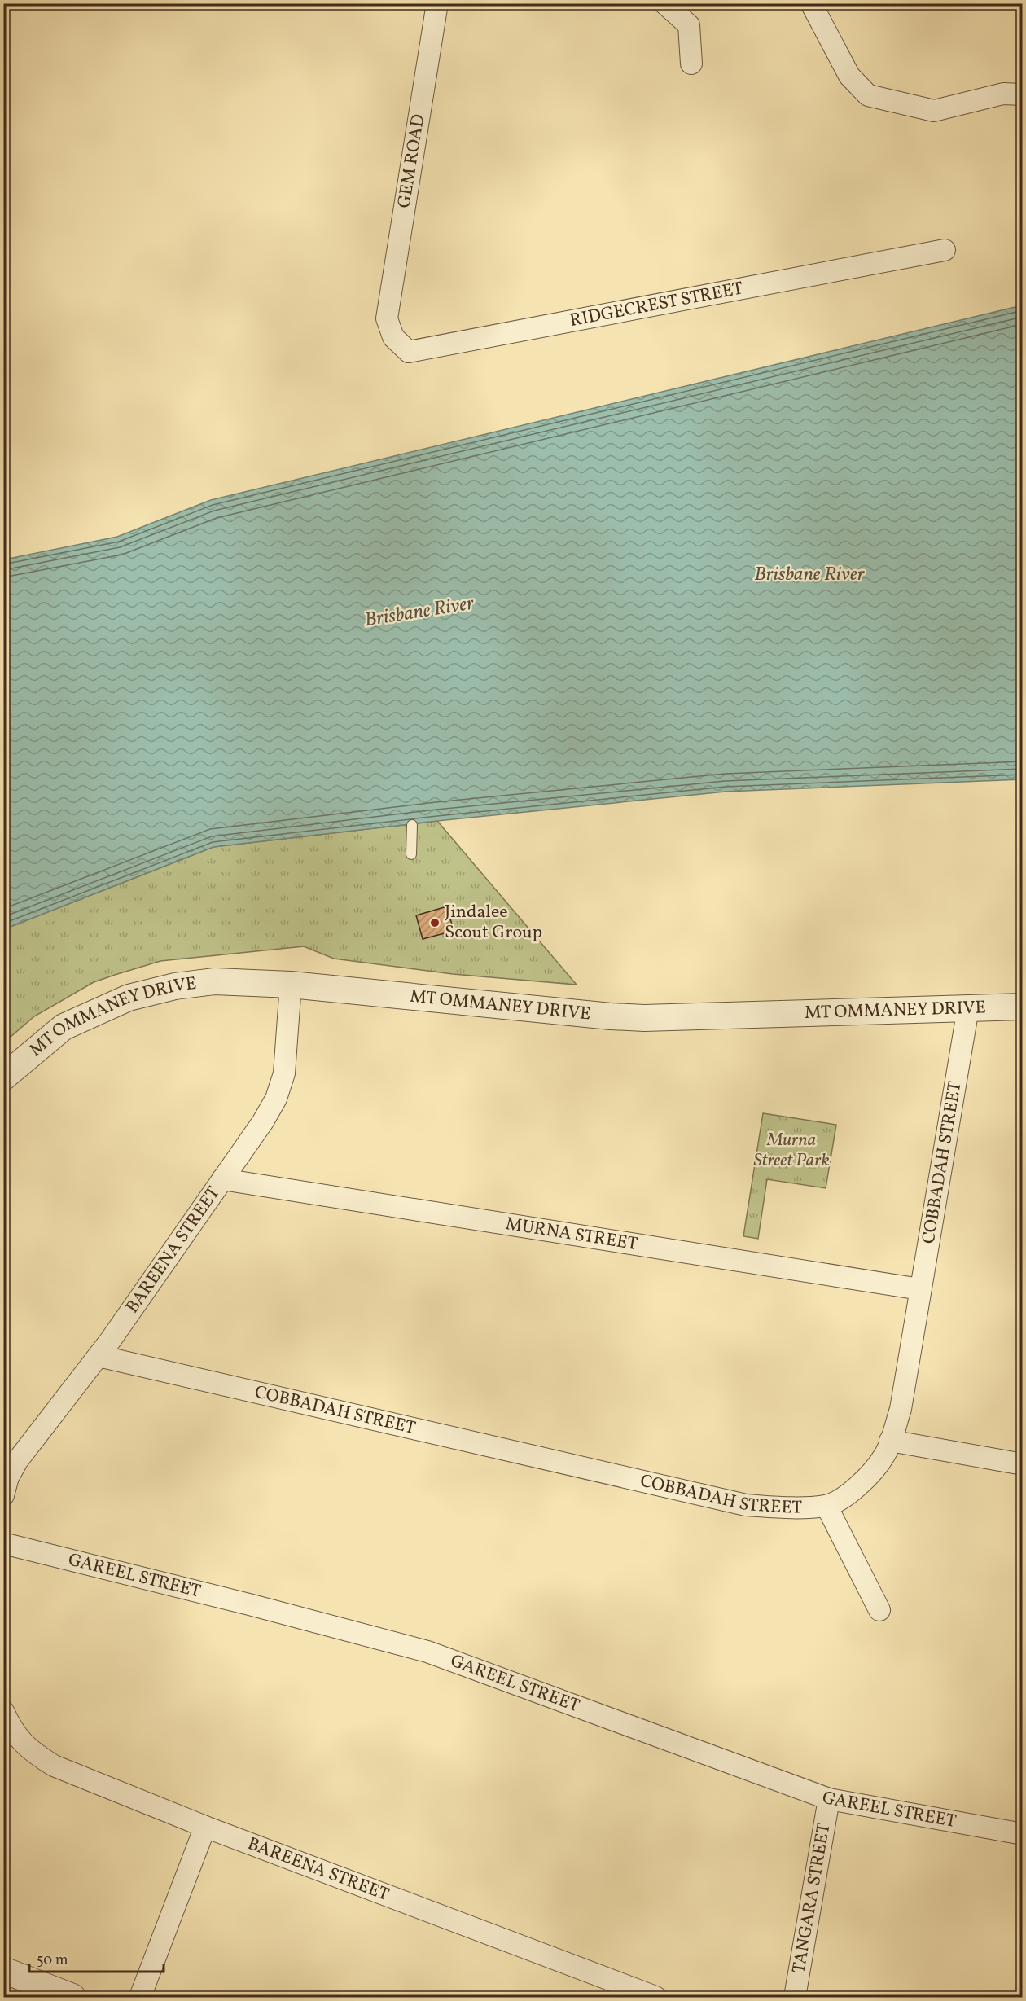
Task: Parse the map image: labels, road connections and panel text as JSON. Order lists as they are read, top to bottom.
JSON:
{
  "streets": {
    "street": [
      "GEM ROAD",
      "RIDGECREST STREET",
      "MT OMMANEY DRIVE",
      "COBBADAH STREET",
      "MURNA STREET",
      "BAREENA STREET",
      "GAREEL STREET",
      "TANGARA STREET"
    ]
  },
  "crossings": [
    ["GEM ROAD", "RIDGECREST STREET"],
    ["MT OMMANEY DRIVE", "COBBADAH STREET"],
    ["MT OMMANEY DRIVE", "BAREENA STREET"],
    ["COBBADAH STREET", "MURNA STREET"],
    ["COBBADAH STREET", "BAREENA STREET"],
    ["MURNA STREET", "BAREENA STREET"],
    ["GAREEL STREET", "TANGARA STREET"]
  ],
  "water": ["Brisbane River"],
  "parks": ["Murna Street Park"],
  "places": ["Jindalee Scout Group"],
  "scale_bar": "50 m"
}
